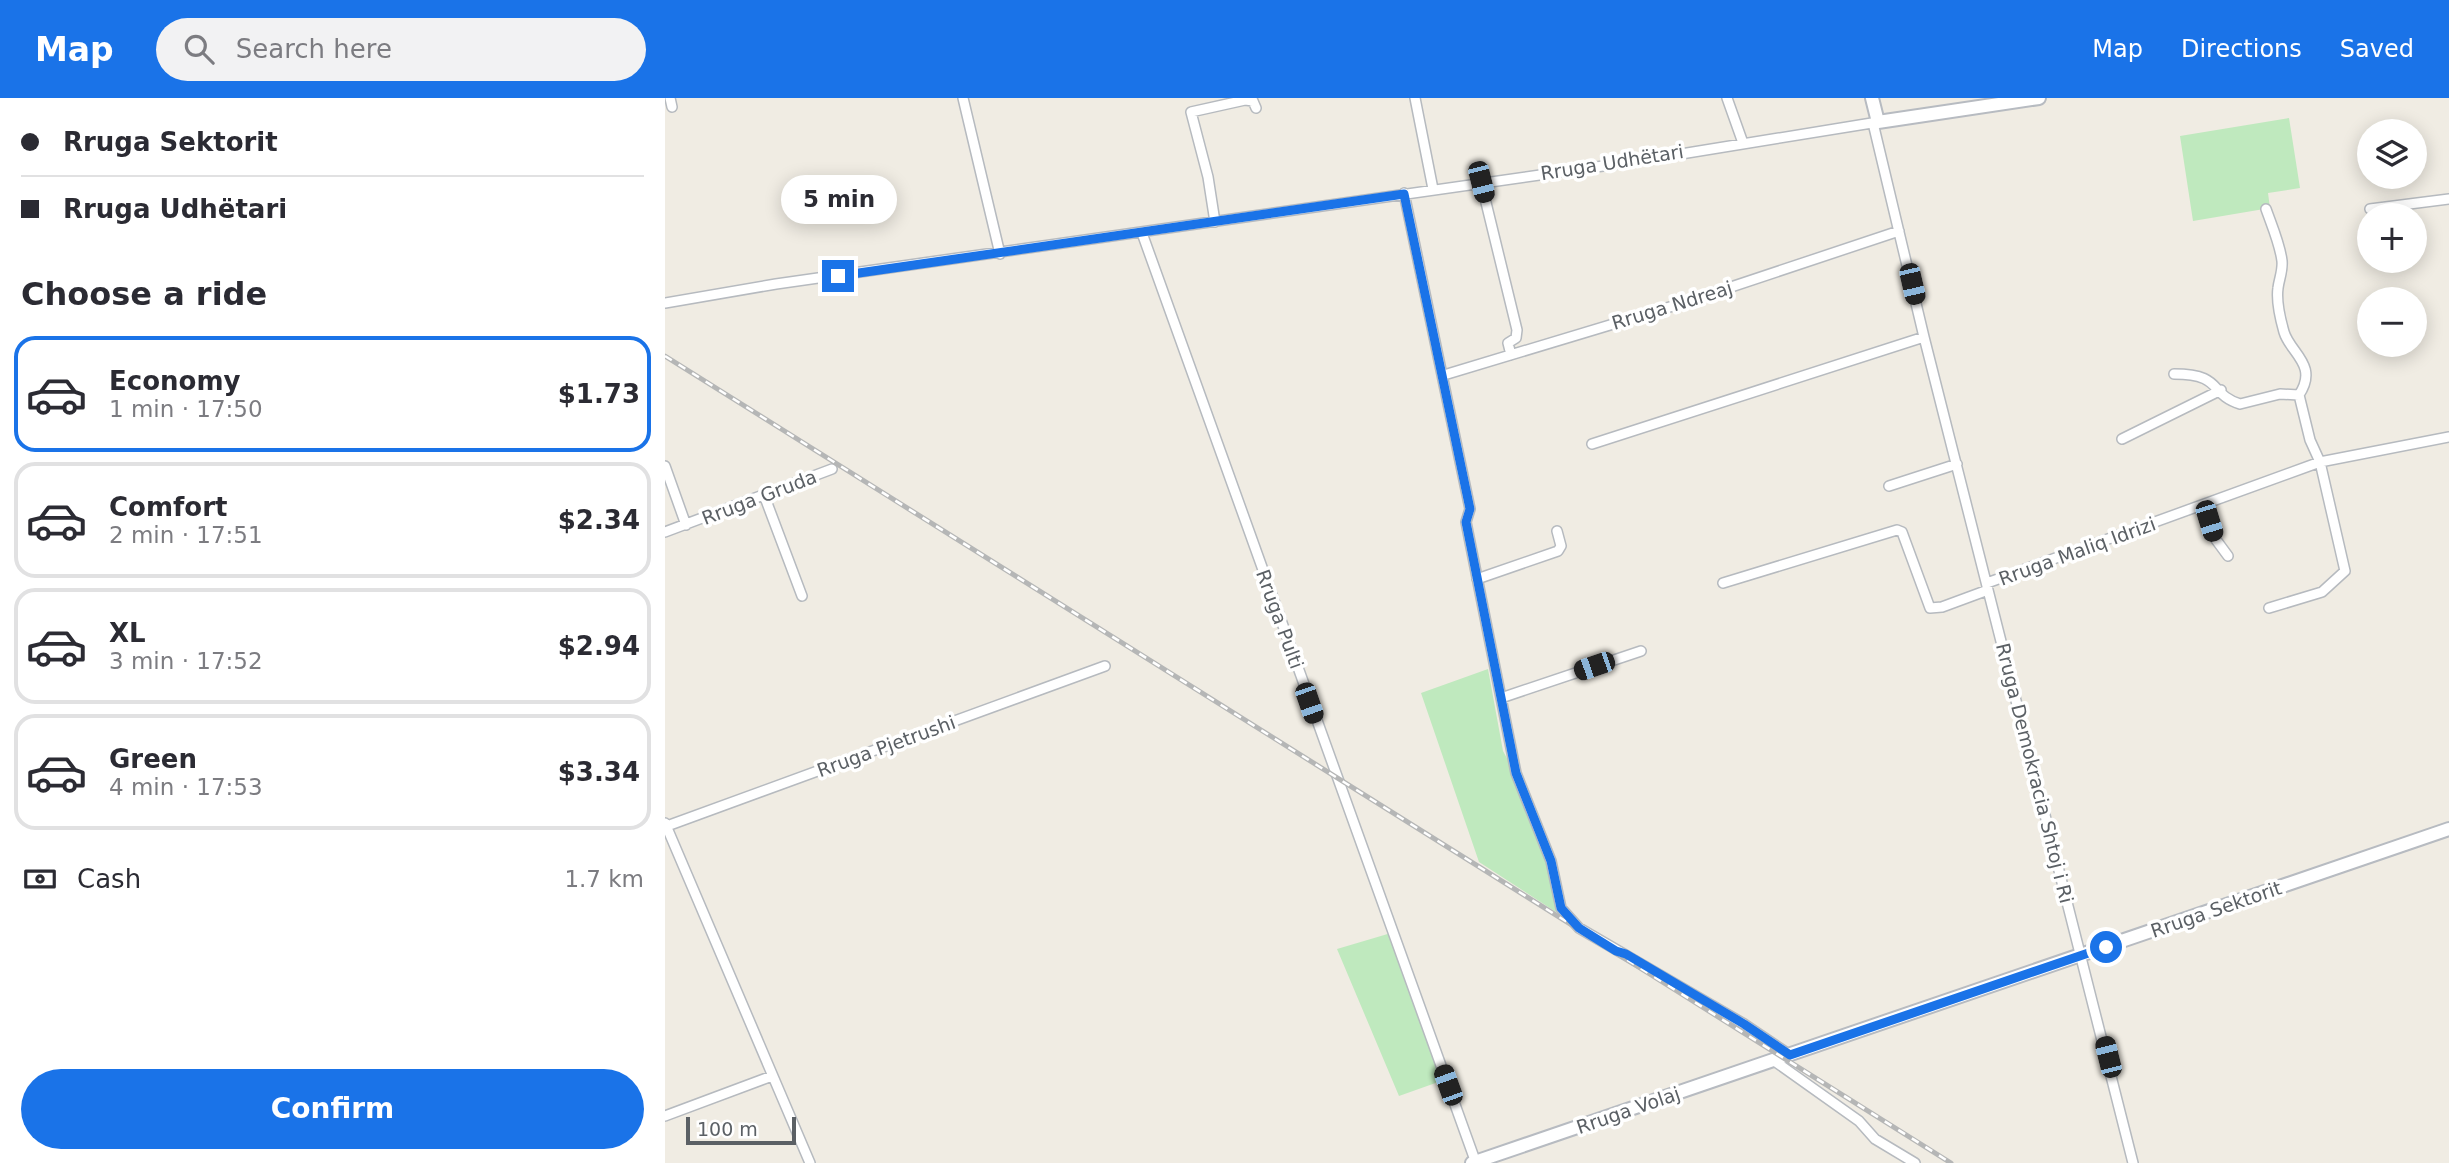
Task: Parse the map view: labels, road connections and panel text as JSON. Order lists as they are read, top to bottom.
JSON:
{
  "streets": {
    "street": [
      "Rruga Udhëtari",
      "Rruga Ndreaj",
      "Rruga Gruda",
      "Rruga Maliq Idrizi",
      "Rruga Pulti",
      "Rruga Pjetrushi",
      "Rruga Demokracia Shtoj i Ri",
      "Rruga Sektorit",
      "Rruga Volaj"
    ]
  },
  "crossings": [
    ["Rruga Udhëtari", "Rruga Pulti"],
    ["Rruga Udhëtari", "Rruga Demokracia Shtoj i Ri"],
    ["Rruga Ndreaj", "Rruga Demokracia Shtoj i Ri"],
    ["Rruga Maliq Idrizi", "Rruga Demokracia Shtoj i Ri"],
    ["Rruga Pulti", "Rruga Volaj"],
    ["Rruga Demokracia Shtoj i Ri", "Rruga Sektorit"],
    ["Rruga Sektorit", "Rruga Volaj"]
  ],
  "scale_bar": "100 m",
  "page": {
    "header": "Map",
    "search": "Search here",
    "nav": ["Map", "Directions", "Saved"],
    "banner": ["Rruga Sektorit", "Rruga Udhëtari"],
    "map_buttons": ["+", "−"],
    "bubble": "5 min",
    "heading": "Choose a ride",
    "list": [
      {
        "name": "Economy",
        "note": "1 min · 17:50",
        "value": "$1.73"
      },
      {
        "name": "Comfort",
        "note": "2 min · 17:51",
        "value": "$2.34"
      },
      {
        "name": "XL",
        "note": "3 min · 17:52",
        "value": "$2.94"
      },
      {
        "name": "Green",
        "note": "4 min · 17:53",
        "value": "$3.34"
      }
    ],
    "pay": ["Cash", "1.7 km"],
    "buttons": "Confirm",
    "scale": "100 m"
  }
}
